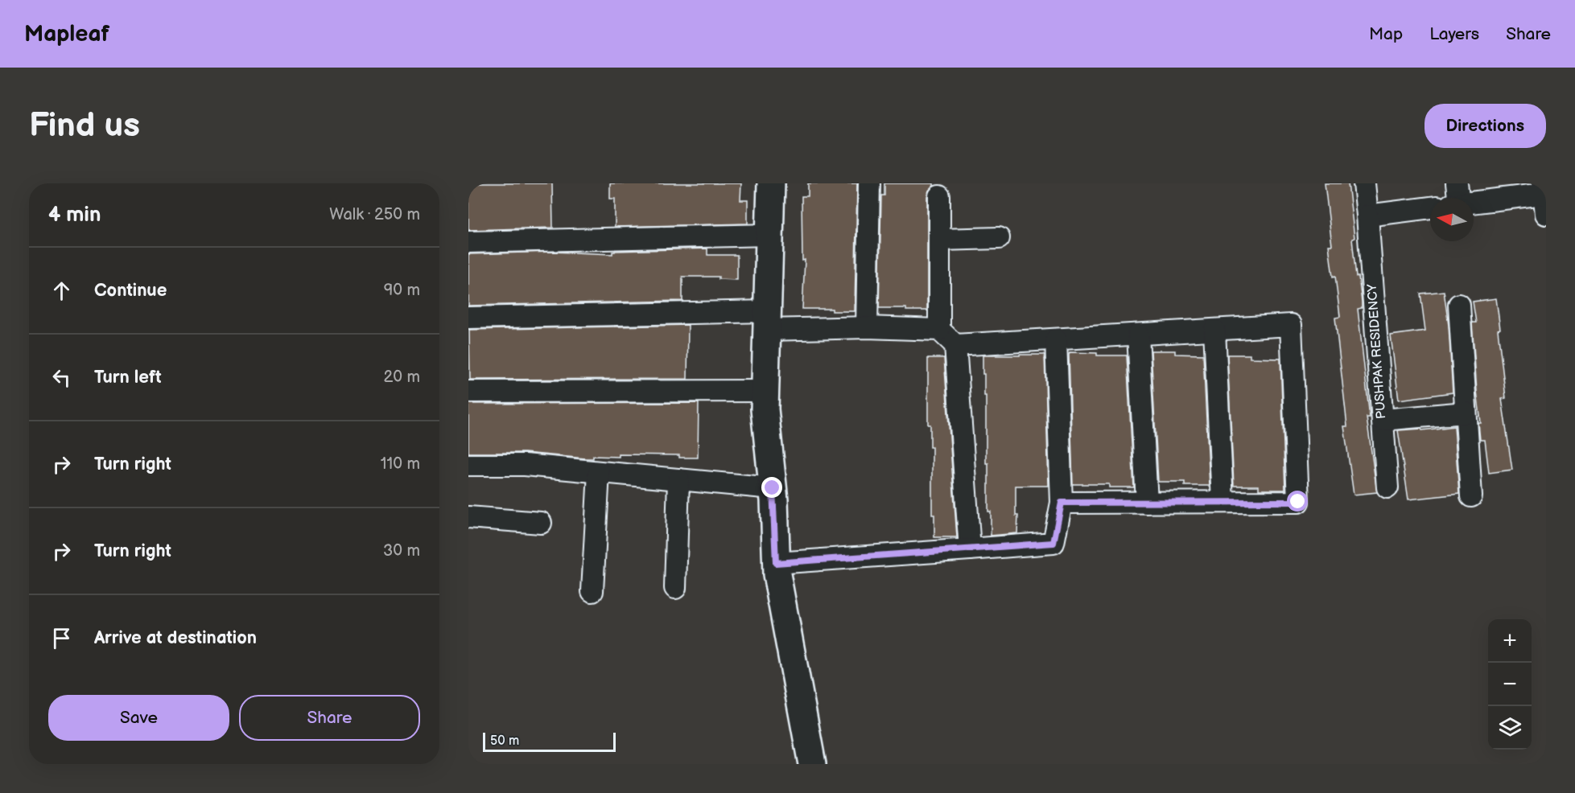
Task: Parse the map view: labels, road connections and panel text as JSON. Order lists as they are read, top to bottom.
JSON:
{
  "streets": {
    "street": ["PUSHPAK RESIDENCY"]
  },
  "scale_bar": "50 m",
  "north": "left",
  "page": {
    "header": "Mapleaf",
    "nav": ["Map", "Layers", "Share"],
    "buttons": [
      "Directions",
      ["Save", "Share"]
    ],
    "title": "Find us",
    "heading": ["4 min", "Walk · 250 m"],
    "list": [
      ["Continue", "90 m"],
      ["Turn left", "20 m"],
      ["Turn right", "110 m"],
      ["Turn right", "30 m"],
      "Arrive at destination"
    ],
    "map_buttons": ["+", "−"],
    "scale": "50 m"
  }
}
